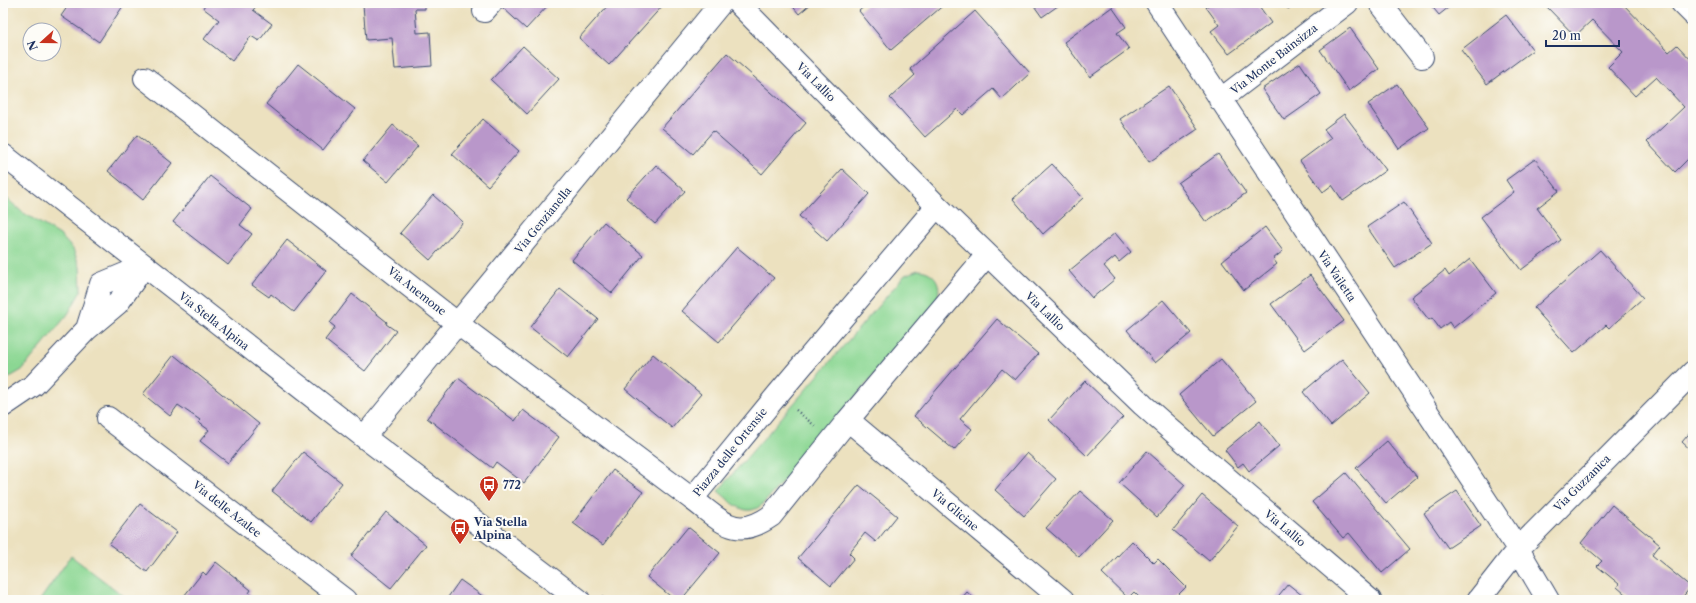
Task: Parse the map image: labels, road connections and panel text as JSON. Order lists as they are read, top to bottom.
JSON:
{
  "streets": {
    "main road": [
      "Via Monte Bainsizza",
      "Via Lallio",
      "Via Genzianella",
      "Via Vailetta",
      "Via Anemone",
      "Via Stella Alpina",
      "Piazza delle Ortensie",
      "Via Guzzanica",
      "Via delle Azalee",
      "Via Glicine"
    ]
  },
  "crossings": [
    ["Via Monte Bainsizza", "Via Vailetta"],
    ["Via Lallio", "Piazza delle Ortensie"],
    ["Via Genzianella", "Via Anemone"],
    ["Via Genzianella", "Via Stella Alpina"],
    ["Via Vailetta", "Via Guzzanica"],
    ["Via Anemone", "Piazza delle Ortensie"],
    ["Piazza delle Ortensie", "Via Glicine"]
  ],
  "places": {
    "bus stop": ["772", "Via Stella Alpina"]
  },
  "scale_bar": "20 m",
  "north": "left"
}
